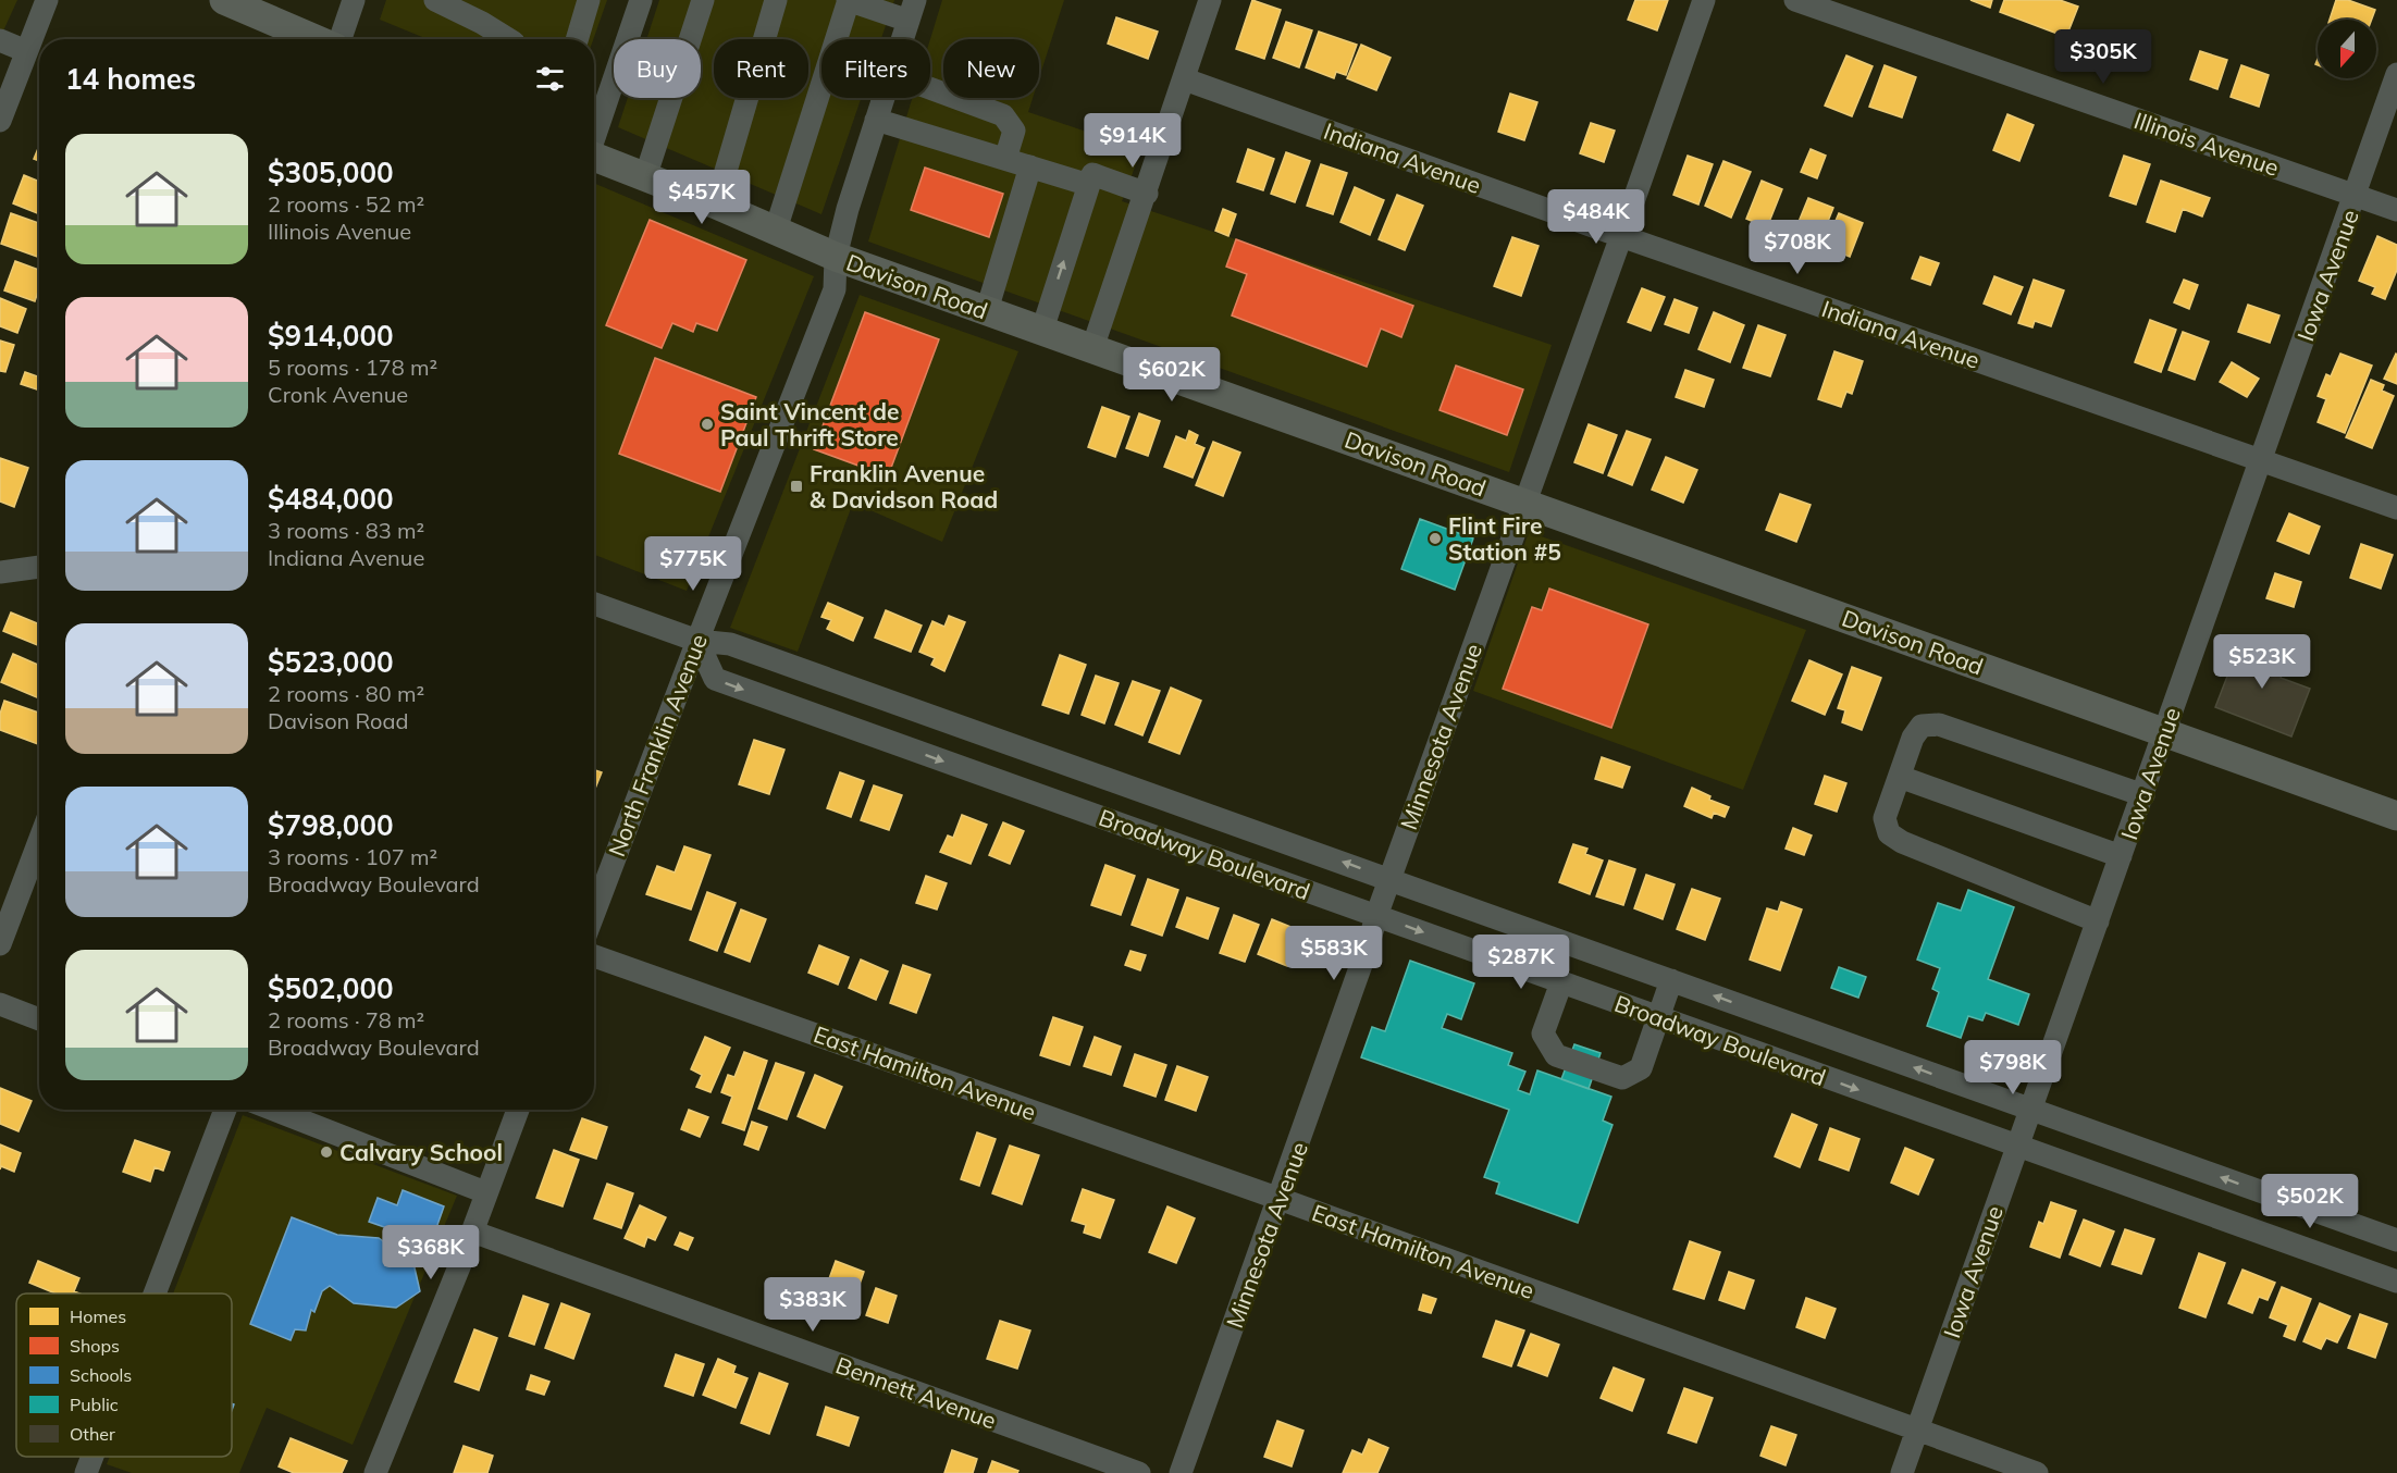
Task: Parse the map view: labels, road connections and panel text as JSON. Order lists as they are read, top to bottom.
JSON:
{
  "streets": {
    "main road": ["Davison Road"],
    "street": [
      "Illinois Avenue",
      "Indiana Avenue",
      "Iowa Avenue",
      "Minnesota Avenue",
      "North Franklin Avenue",
      "Broadway Boulevard",
      "East Hamilton Avenue",
      "Bennett Avenue"
    ]
  },
  "crossings": [
    ["Illinois Avenue", "Iowa Avenue"],
    ["Indiana Avenue", "Iowa Avenue"],
    ["Indiana Avenue", "Minnesota Avenue"],
    ["Iowa Avenue", "Davison Road"],
    ["Iowa Avenue", "Broadway Boulevard"],
    ["Iowa Avenue", "East Hamilton Avenue"],
    ["Davison Road", "Minnesota Avenue"],
    ["Davison Road", "North Franklin Avenue"],
    ["Minnesota Avenue", "Broadway Boulevard"],
    ["Minnesota Avenue", "East Hamilton Avenue"],
    ["North Franklin Avenue", "Broadway Boulevard"]
  ],
  "places": {
    "other": ["Saint Vincent de Paul Thrift Store", "Flint Fire Station #5", "Calvary School"],
    "transit": ["Franklin Avenue & Davidson Road"]
  },
  "legend": [
    "Homes",
    "Shops",
    "Schools",
    "Public",
    "Other"
  ],
  "north": "bottom",
  "page": {
    "price": [
      "$305K",
      "$914K",
      "$457K",
      "$484K",
      "$708K",
      "$602K",
      "$775K",
      "$523K",
      "$583K",
      "$287K",
      "$798K",
      "$502K",
      "$368K",
      "$383K"
    ],
    "chip": [
      "Buy",
      "Rent",
      "Filters",
      "New"
    ],
    "heading": "14 homes",
    "list": [
      {
        "name": "$305,000",
        "note": "2 rooms · 52 m² · Illinois Avenue"
      },
      {
        "name": "$914,000",
        "note": "5 rooms · 178 m² · Cronk Avenue"
      },
      {
        "name": "$484,000",
        "note": "3 rooms · 83 m² · Indiana Avenue"
      },
      {
        "name": "$523,000",
        "note": "2 rooms · 80 m² · Davison Road"
      },
      {
        "name": "$798,000",
        "note": "3 rooms · 107 m² · Broadway Boulevard"
      },
      {
        "name": "$502,000",
        "note": "2 rooms · 78 m² · Broadway Boulevard"
      }
    ]
  }
}
